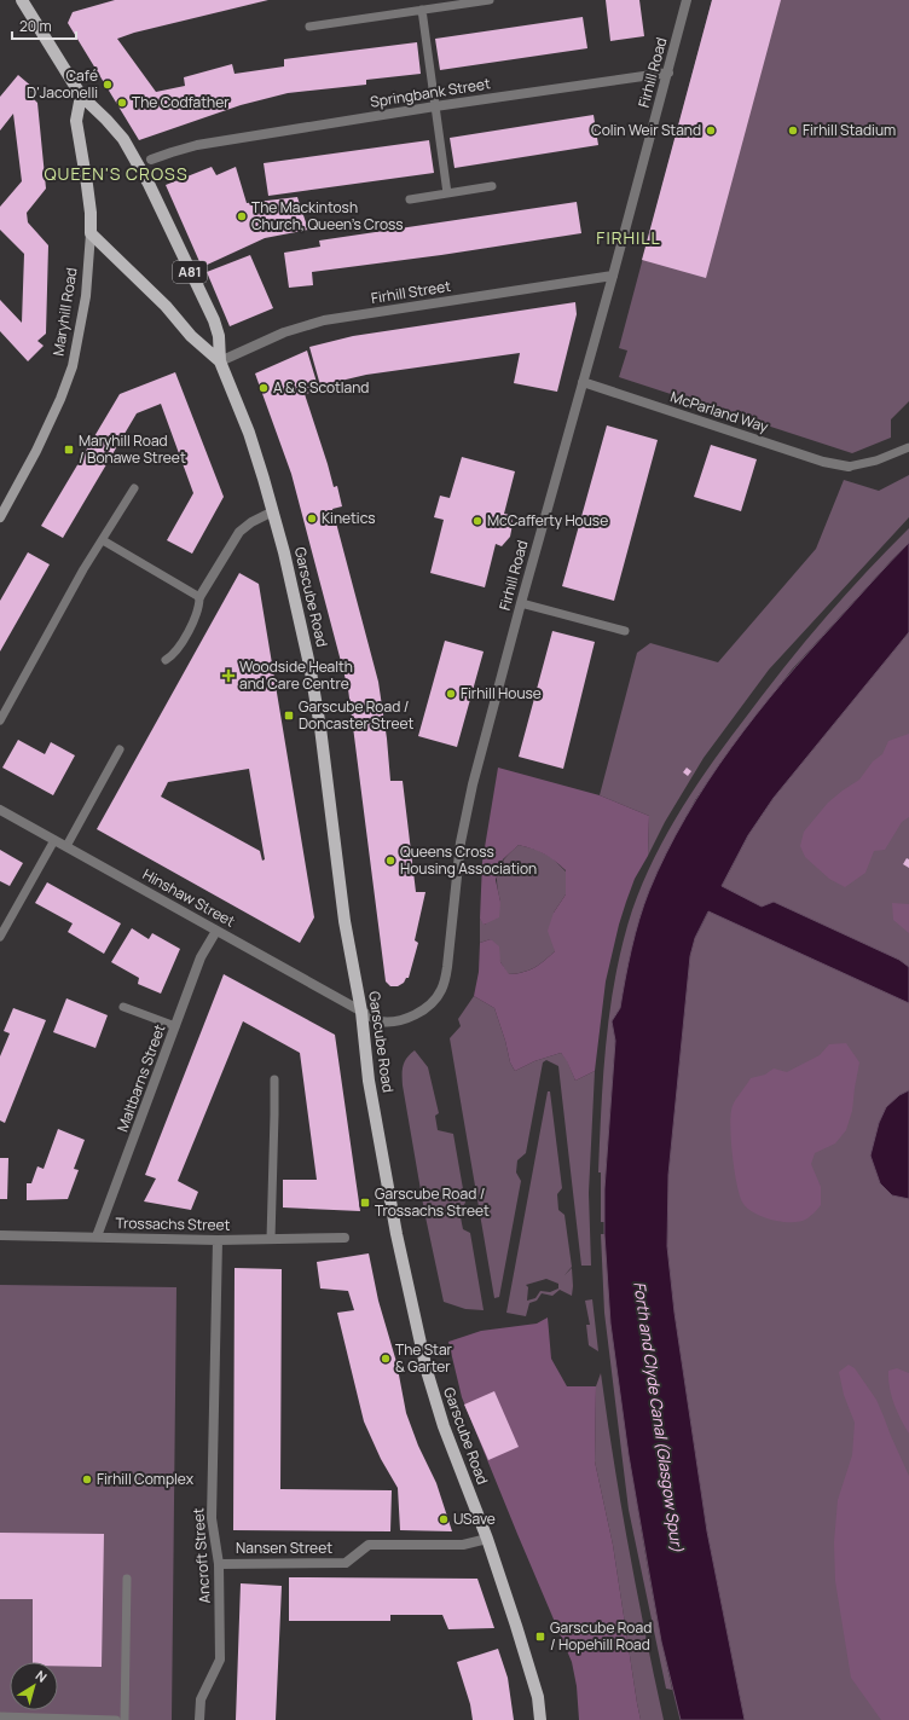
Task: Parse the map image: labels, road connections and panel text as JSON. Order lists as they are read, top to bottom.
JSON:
{
  "streets": {
    "main road": ["A81", "Maryhill Road", "Garscube Road"],
    "street": [
      "Firhill Road",
      "Springbank Street",
      "Firhill Street",
      "McParland Way",
      "Hinshaw Street",
      "Maltbarns Street",
      "Trossachs Street",
      "Nansen Street",
      "Ancroft Street"
    ]
  },
  "crossings": [
    ["Firhill Road", "Springbank Street"],
    ["Firhill Road", "Firhill Street"],
    ["Firhill Road", "McParland Way"],
    ["Firhill Road", "Garscube Road"],
    ["Firhill Road", "Hinshaw Street"],
    ["A81", "Maryhill Road"],
    ["A81", "Garscube Road"],
    ["Firhill Street", "Garscube Road"],
    ["Maryhill Road", "Garscube Road"],
    ["Garscube Road", "Hinshaw Street"],
    ["Garscube Road", "Nansen Street"],
    ["Hinshaw Street", "Maltbarns Street"],
    ["Maltbarns Street", "Trossachs Street"],
    ["Trossachs Street", "Ancroft Street"],
    ["Nansen Street", "Ancroft Street"]
  ],
  "districts": ["QUEEN'S CROSS", "FIRHILL"],
  "water": ["Forth and Clyde Canal (Glasgow Spur)"],
  "places": {
    "other": [
      "Café D'Jaconelli",
      "The Codfather",
      "Colin Weir Stand",
      "Firhill Stadium",
      "The Mackintosh Church, Queen's Cross",
      "A & S Scotland",
      "Kinetics",
      "McCafferty House",
      "Firhill House",
      "Queens Cross Housing Association",
      "The Star & Garter",
      "Firhill Complex",
      "USave"
    ],
    "transit": [
      "Maryhill Road / Bonawe Street",
      "Garscube Road / Doncaster Street",
      "Garscube Road / Trossachs Street",
      "Garscube Road / Hopehill Road"
    ],
    "health": ["Woodside Health and Care Centre"]
  },
  "scale_bar": "20 m",
  "north": "top right"
}
